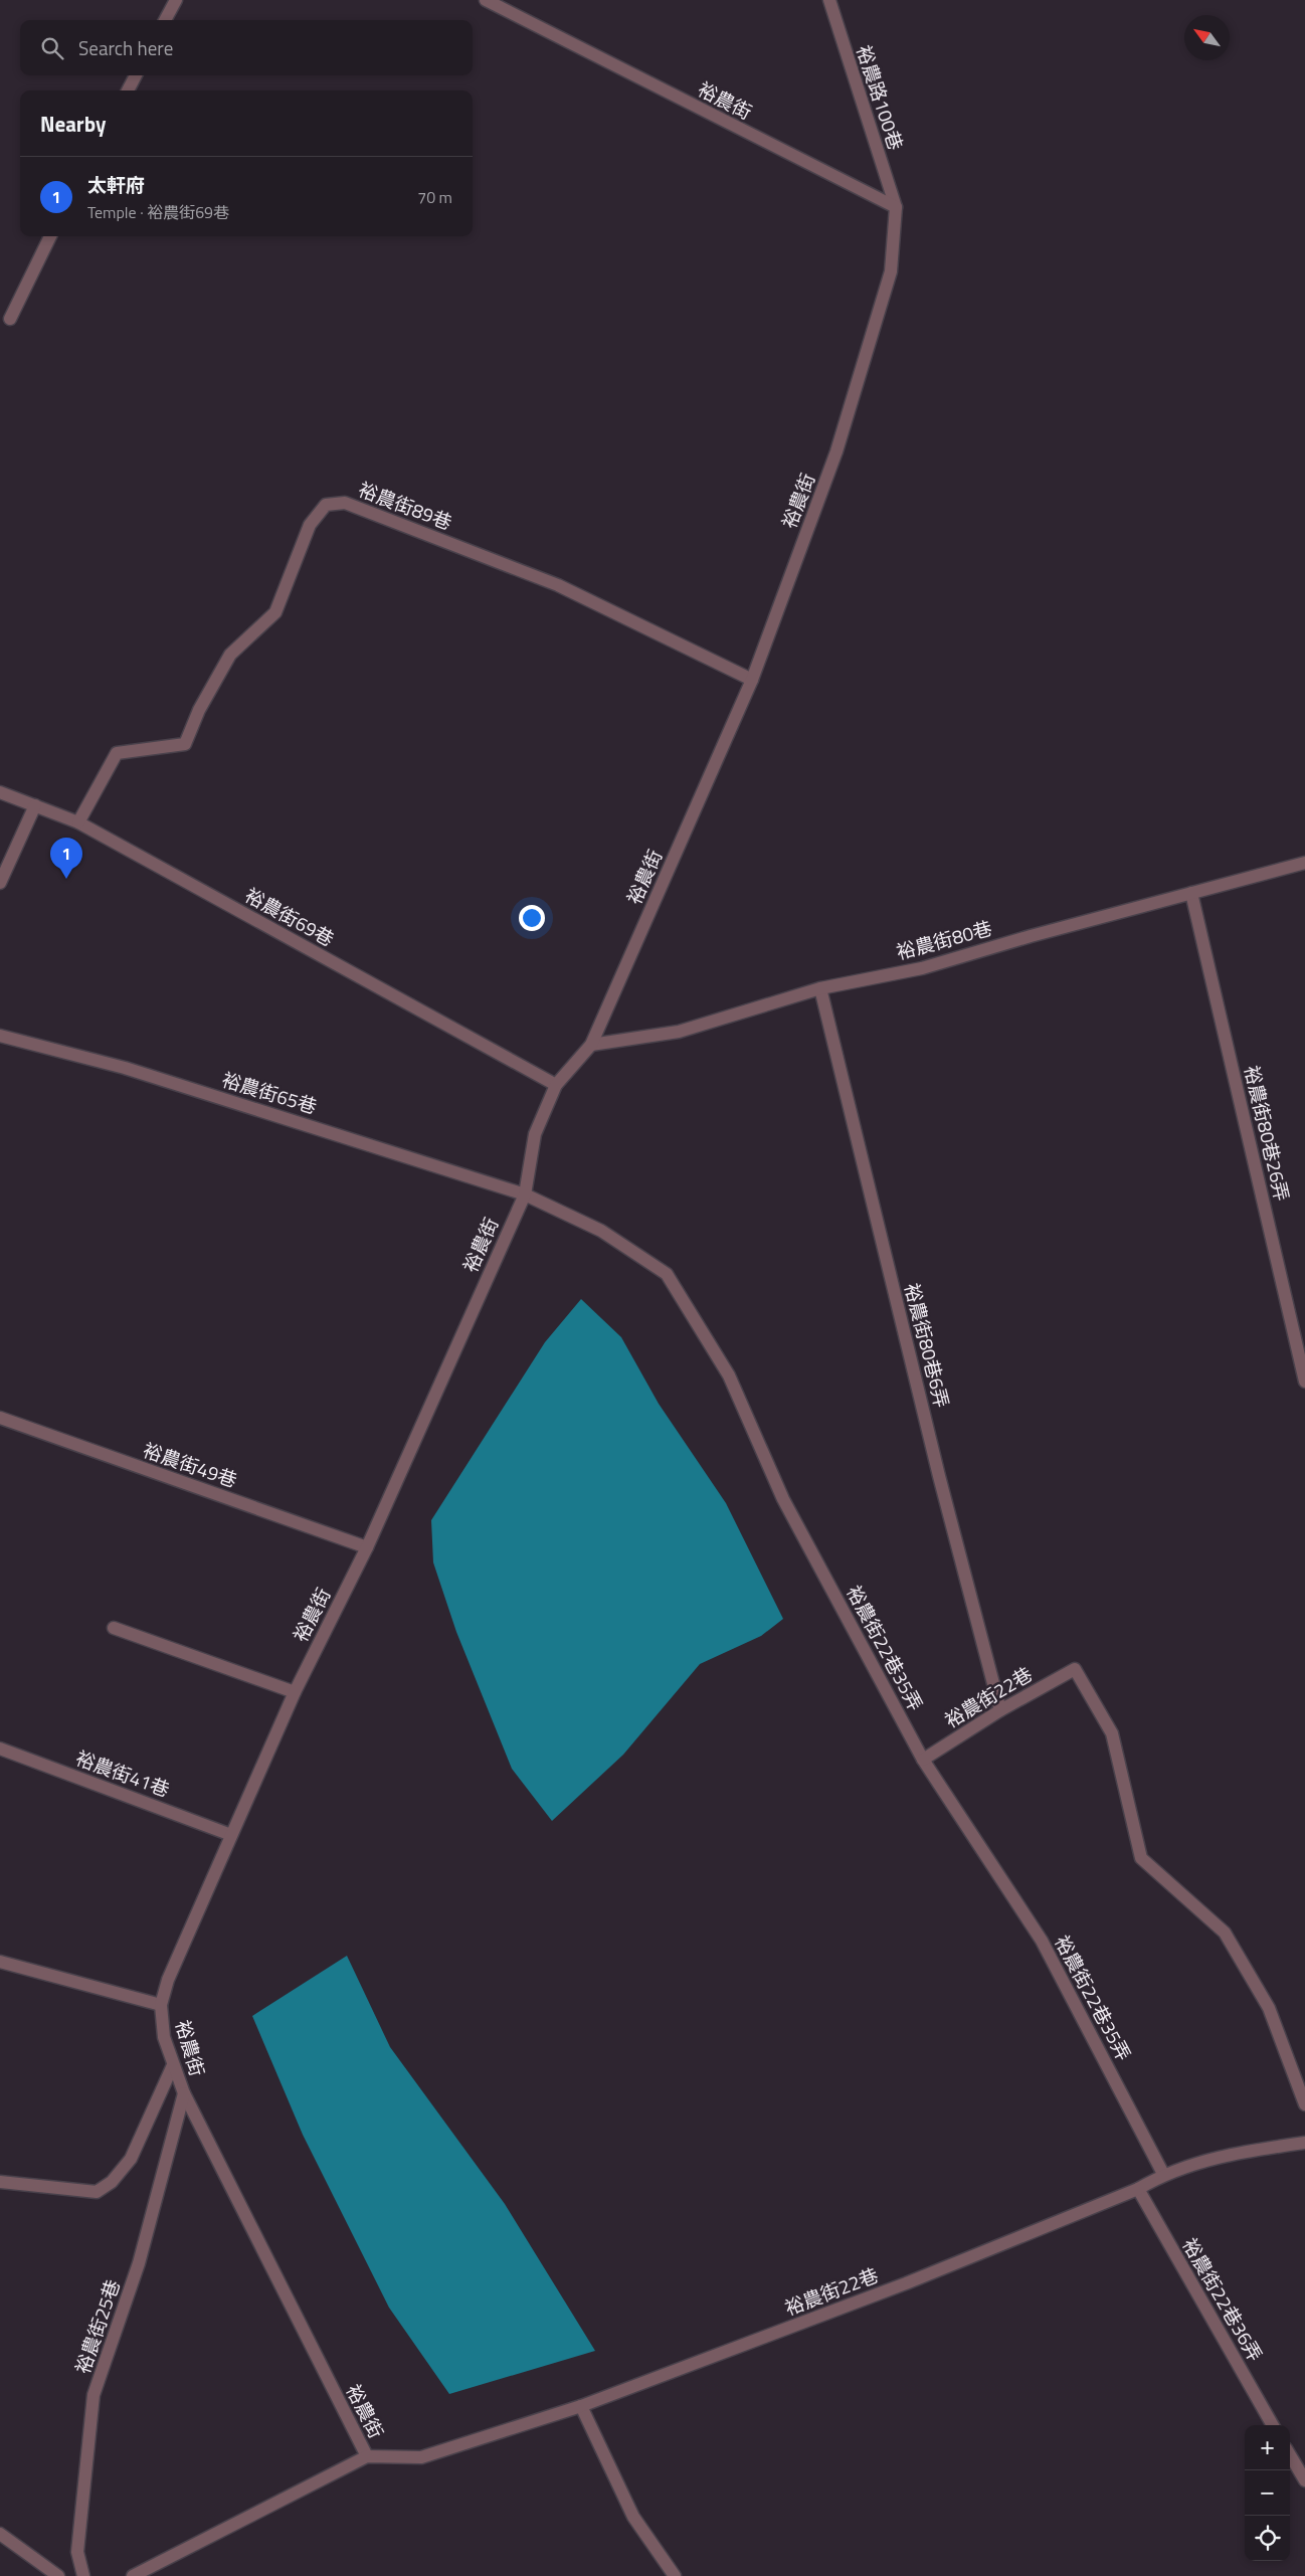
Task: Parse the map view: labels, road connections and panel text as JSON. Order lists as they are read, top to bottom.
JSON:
{
  "streets": {
    "street": [
      "裕農路100巷",
      "裕農街",
      "裕農街89巷",
      "裕農街69巷",
      "裕農街80巷",
      "裕農街65巷",
      "裕農街80巷26弄",
      "裕農街80巷6弄",
      "裕農街49巷",
      "裕農街22巷35弄",
      "裕農街22巷",
      "裕農街41巷",
      "裕農街22巷36弄",
      "裕農街25巷"
    ]
  },
  "crossings": [
    ["裕農路100巷", "裕農街"],
    ["裕農街", "裕農街89巷"],
    ["裕農街", "裕農街69巷"],
    ["裕農街", "裕農街80巷"],
    ["裕農街", "裕農街65巷"],
    ["裕農街", "裕農街49巷"],
    ["裕農街", "裕農街22巷35弄"],
    ["裕農街", "裕農街22巷"],
    ["裕農街", "裕農街41巷"],
    ["裕農街", "裕農街25巷"],
    ["裕農街89巷", "裕農街69巷"],
    ["裕農街80巷", "裕農街80巷26弄"],
    ["裕農街80巷", "裕農街80巷6弄"],
    ["裕農街65巷", "裕農街22巷35弄"],
    ["裕農街80巷6弄", "裕農街22巷"],
    ["裕農街22巷35弄", "裕農街22巷"],
    ["裕農街22巷", "裕農街22巷36弄"]
  ],
  "north": "top left",
  "page": {
    "search": "Search here",
    "heading": "Nearby",
    "list": [
      {
        "mark": "1",
        "name": "太軒府",
        "note": "Temple · 裕農街69巷",
        "value": "70 m"
      }
    ],
    "pins": "1",
    "map_buttons": ["+", "−"]
  }
}
